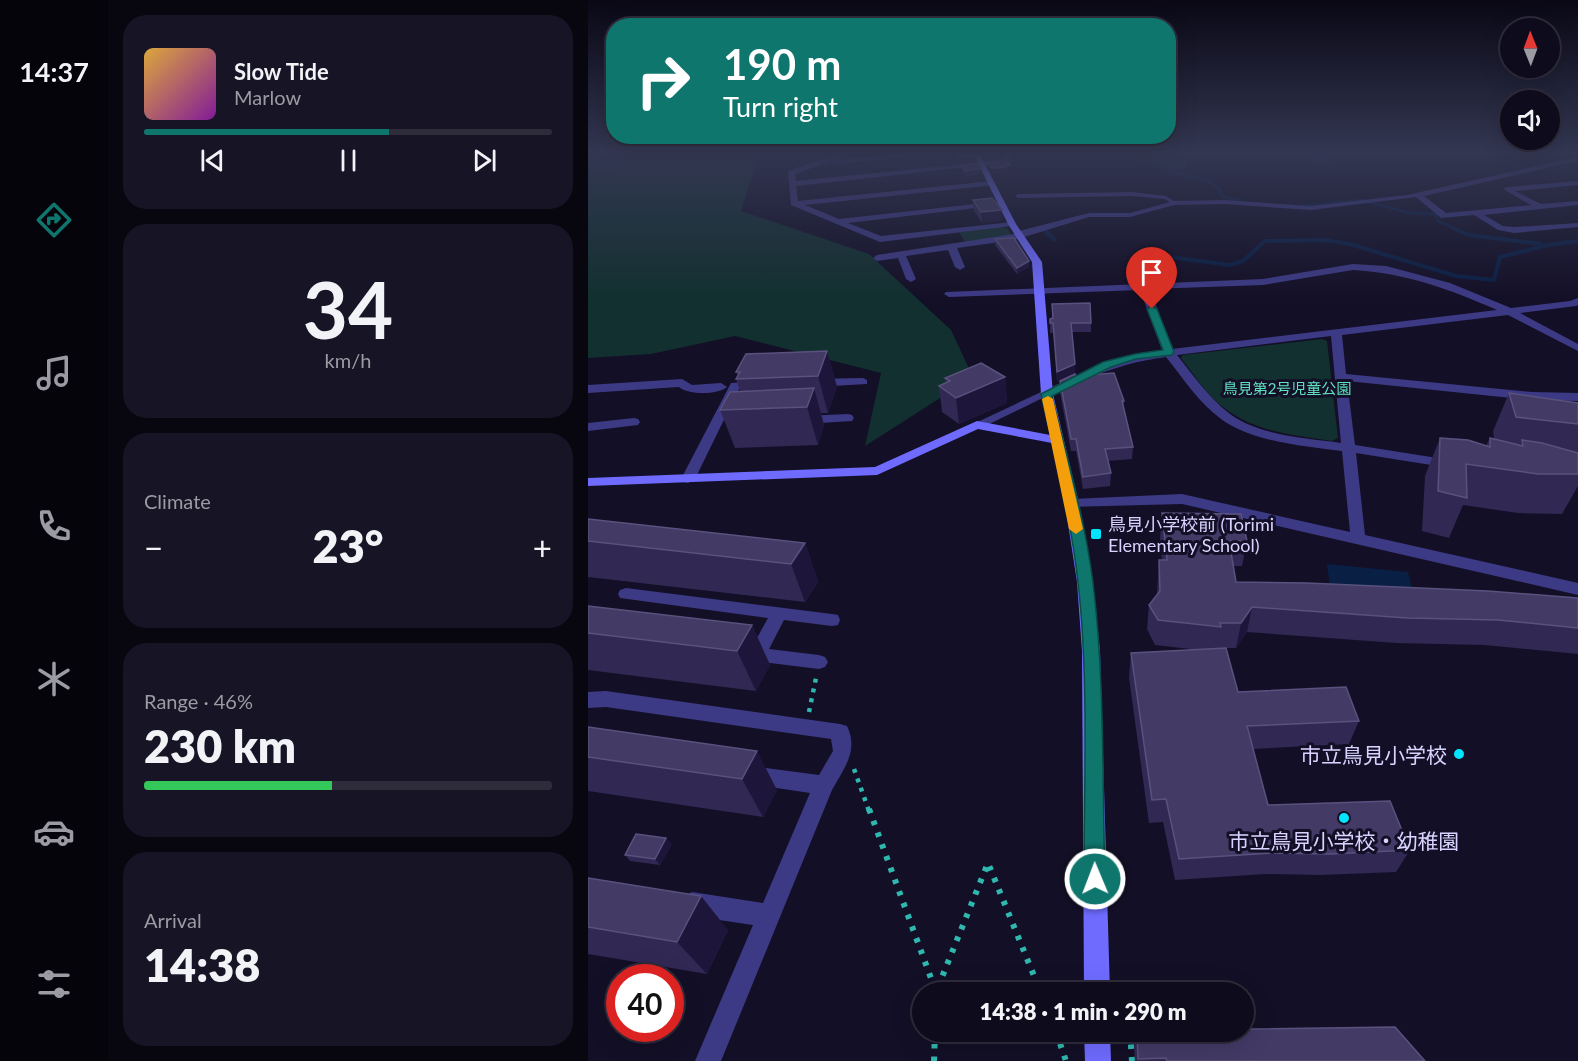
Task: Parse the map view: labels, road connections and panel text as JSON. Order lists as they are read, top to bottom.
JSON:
{
  "parks": ["鳥見第2号児童公園"],
  "places": {
    "transit": ["鳥見小学校前 (Torimi Elementary School)"],
    "other": ["市立鳥見小学校", "市立鳥見小学校・幼稚園"]
  },
  "north": "top",
  "page": {
    "tabs": "14:37",
    "turn": ["190 m", "Turn right"],
    "song": ["Slow Tide", "Marlow"],
    "tile": [
      ["34", "km/h"],
      "Climate",
      ["Range · 46%", "230 km"],
      ["Arrival", "14:38"]
    ],
    "heat": ["−", "23°", "+"],
    "limit": "40",
    "trip": "14:38 · 1 min · 290 m"
  }
}
